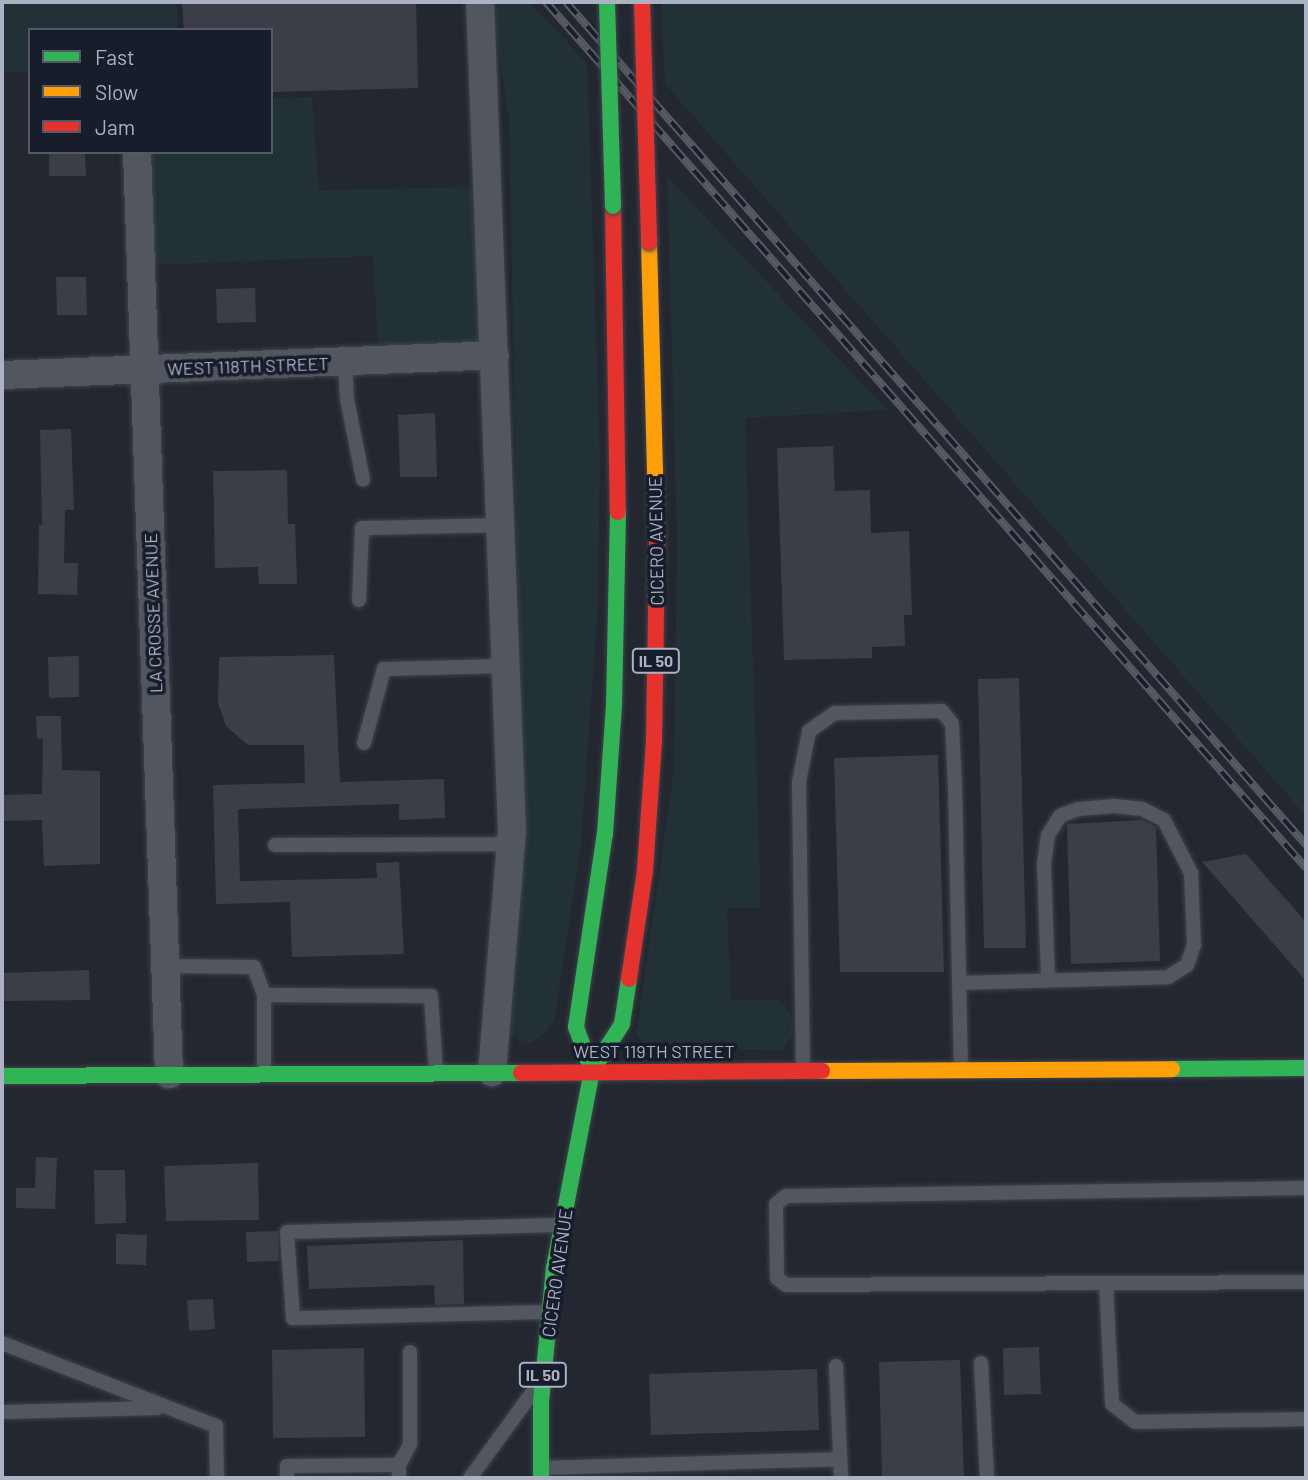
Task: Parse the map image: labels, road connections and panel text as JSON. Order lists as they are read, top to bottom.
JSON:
{
  "streets": {
    "main road": ["CICERO AVENUE", "IL 50", "WEST 119TH STREET"],
    "street": ["WEST 118TH STREET", "LA CROSSE AVENUE"]
  },
  "crossings": [
    ["WEST 118TH STREET", "LA CROSSE AVENUE"],
    ["CICERO AVENUE", "IL 50"],
    ["CICERO AVENUE", "WEST 119TH STREET"],
    ["LA CROSSE AVENUE", "WEST 119TH STREET"],
    ["IL 50", "WEST 119TH STREET"]
  ],
  "legend": ["Fast", "Slow", "Jam"]
}
